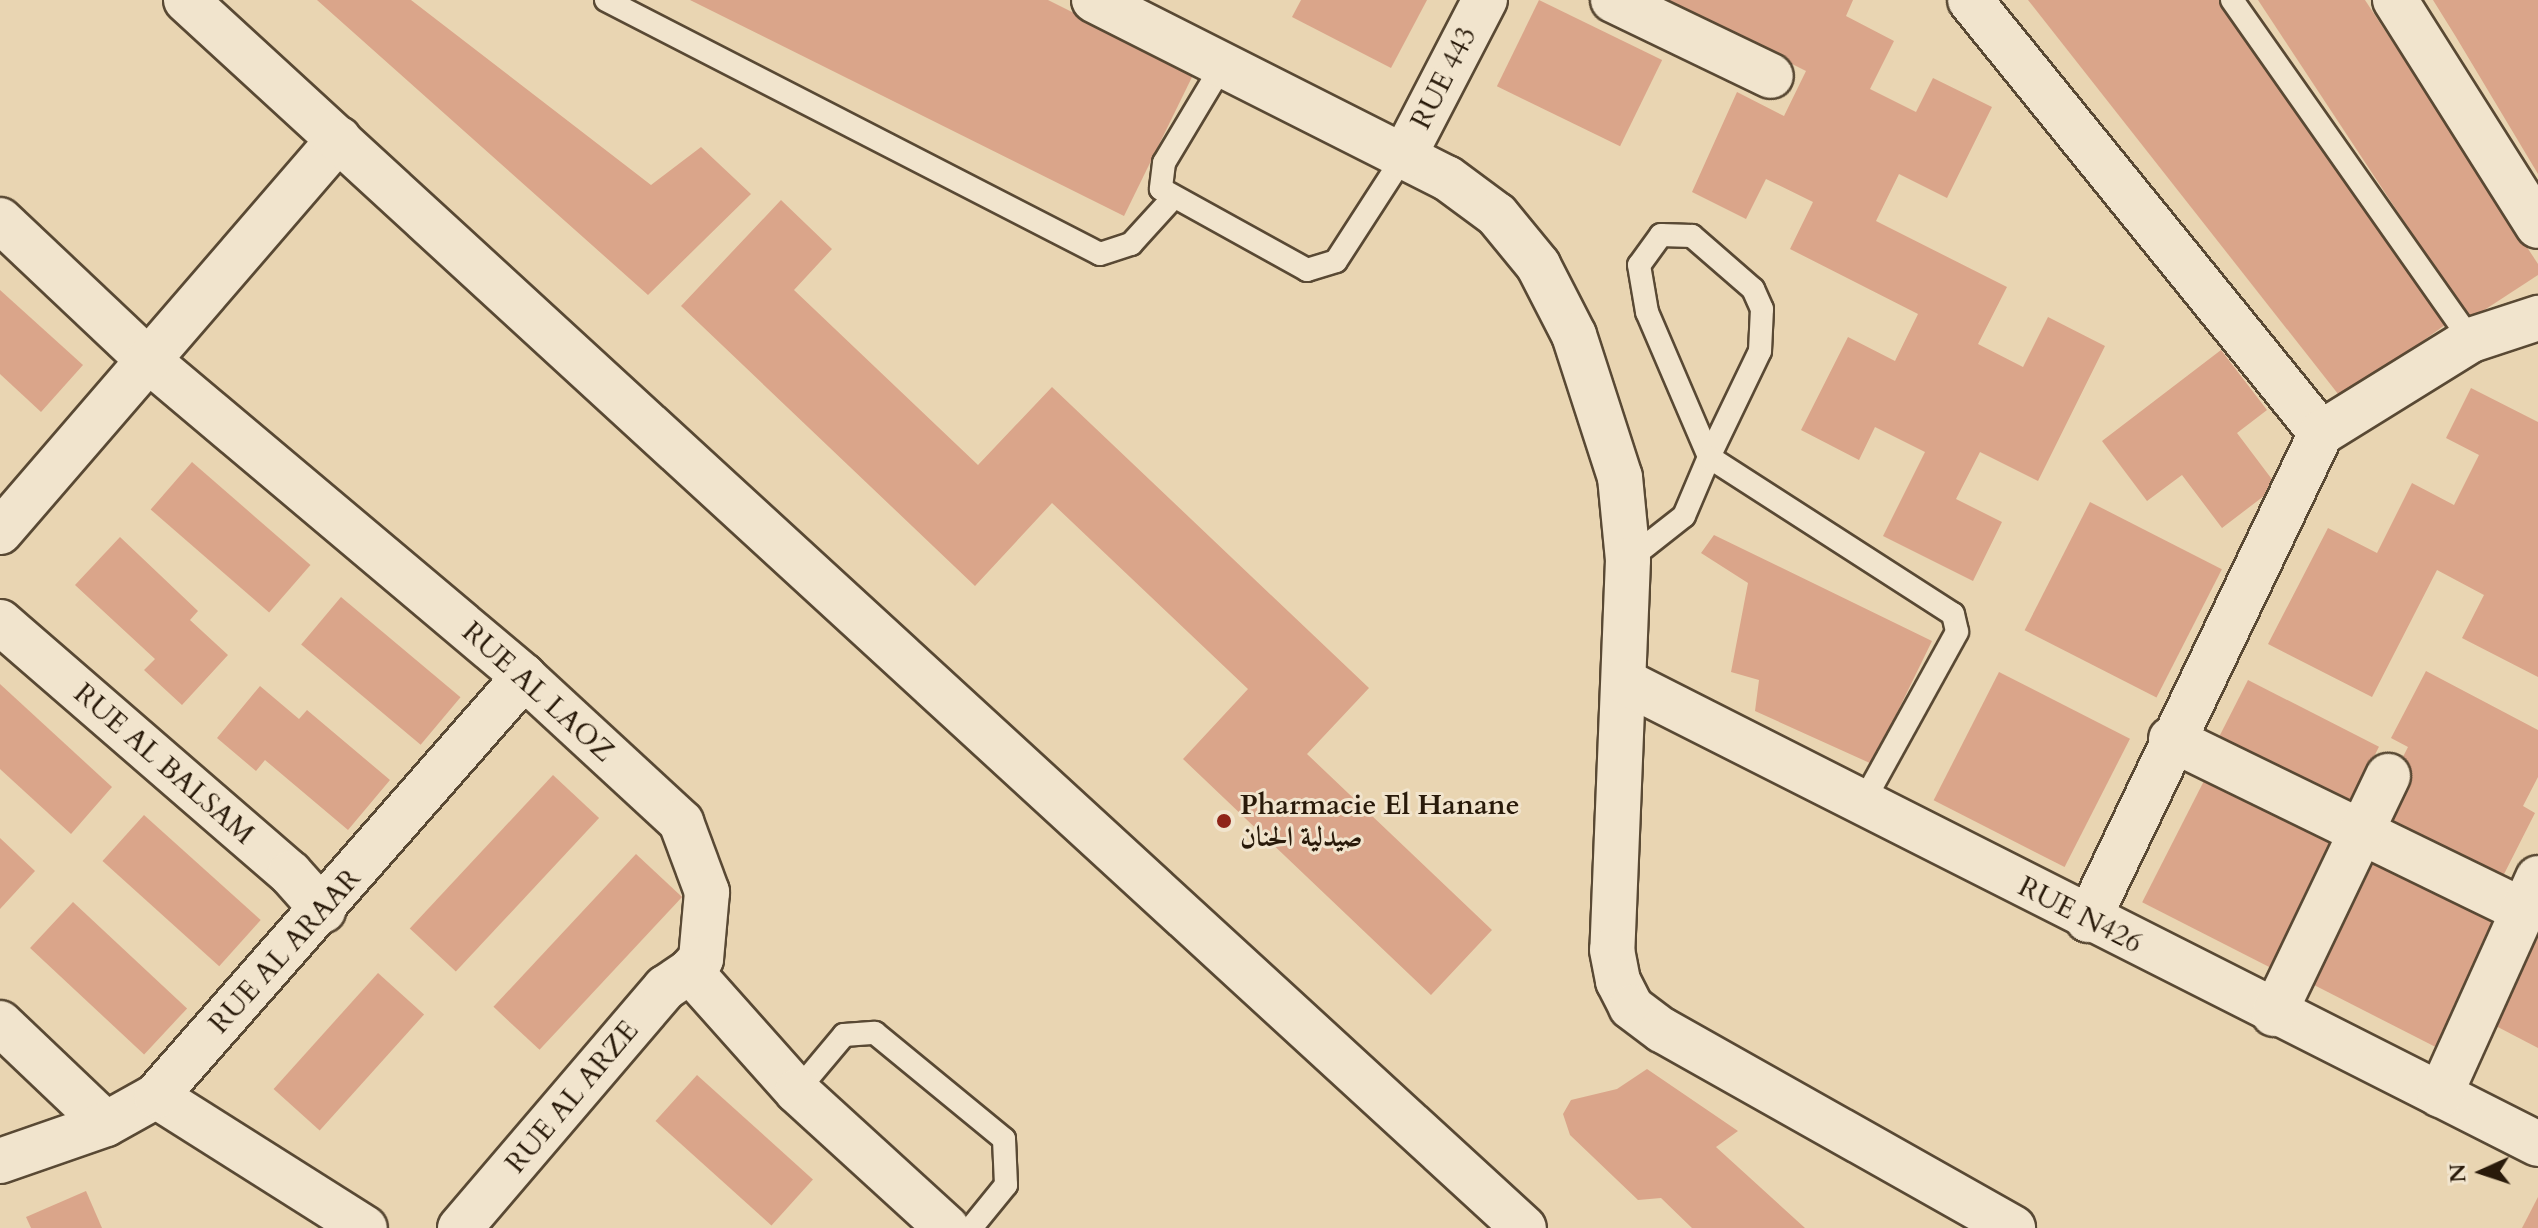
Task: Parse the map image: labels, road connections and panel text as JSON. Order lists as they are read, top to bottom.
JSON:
{
  "streets": {
    "street": [
      "RUE 443",
      "RUE AL LAOZ",
      "RUE AL BALSAM",
      "RUE N426",
      "RUE AL ARAAR",
      "RUE AL ARZE"
    ]
  },
  "crossings": [
    ["RUE AL LAOZ", "RUE AL ARAAR"],
    ["RUE AL LAOZ", "RUE AL ARZE"],
    ["RUE AL BALSAM", "RUE AL ARAAR"]
  ],
  "places": ["Pharmacie El Hanane صيدلية الحنان"],
  "north": "left"
}
